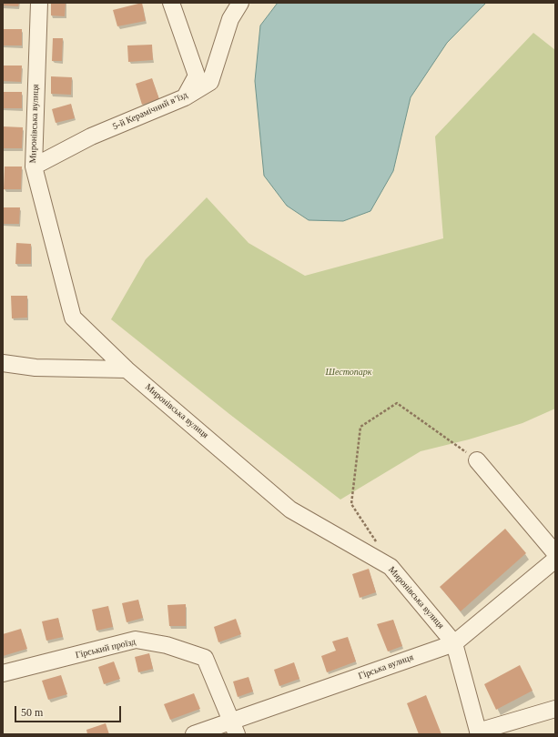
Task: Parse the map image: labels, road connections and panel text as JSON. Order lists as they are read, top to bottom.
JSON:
{
  "streets": {
    "street": [
      "5-й Керамічний в’їзд",
      "Миронівська вулиця",
      "Гірський проїзд",
      "Гірська вулиця"
    ]
  },
  "crossings": [
    ["5-й Керамічний в’їзд", "Миронівська вулиця"],
    ["Миронівська вулиця", "Гірська вулиця"],
    ["Гірський проїзд", "Гірська вулиця"]
  ],
  "parks": ["Шестопарк"],
  "scale_bar": "50 m"
}
